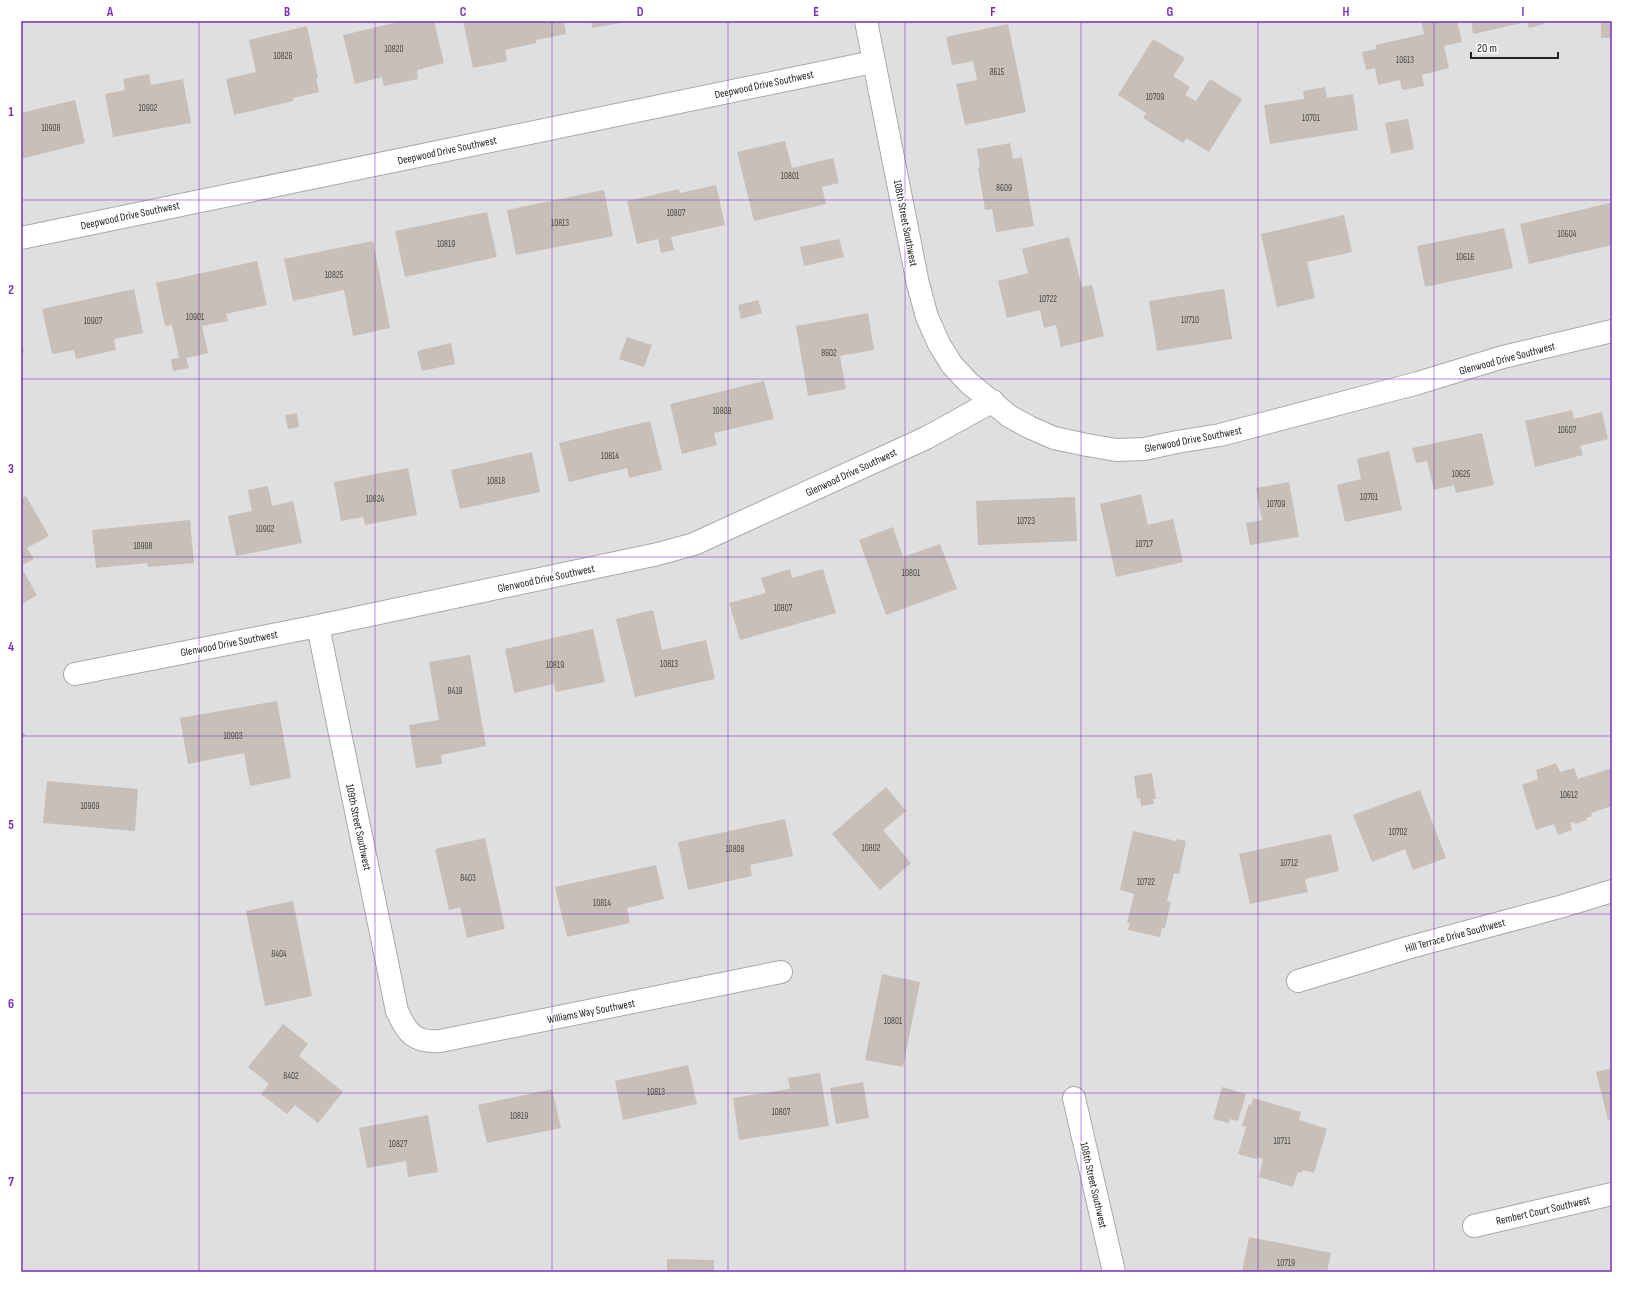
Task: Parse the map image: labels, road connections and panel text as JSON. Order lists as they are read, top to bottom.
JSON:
{
  "streets": {
    "street": [
      "Deepwood Drive Southwest",
      "108th Street Southwest",
      "Glenwood Drive Southwest",
      "109th Street Southwest",
      "Hill Terrace Drive Southwest",
      "Williams Way Southwest",
      "Rembert Court Southwest"
    ]
  },
  "crossings": [
    ["Deepwood Drive Southwest", "108th Street Southwest"],
    ["108th Street Southwest", "Glenwood Drive Southwest"],
    ["Glenwood Drive Southwest", "109th Street Southwest"],
    ["109th Street Southwest", "Williams Way Southwest"]
  ],
  "house_numbers": [
    "10820",
    "10826",
    "10613",
    "8615",
    "10709",
    "10902",
    "10701",
    "10908",
    "10801",
    "8609",
    "10807",
    "10813",
    "10604",
    "10819",
    "10616",
    "10825",
    "10722",
    "10901",
    "10710",
    "10907",
    "8602",
    "10808",
    "10607",
    "10814",
    "10625",
    "10818",
    "10701",
    "10824",
    "10709",
    "10723",
    "10902",
    "10717",
    "10908",
    "10801",
    "10807",
    "10813",
    "10819",
    "8419",
    "10903",
    "10612",
    "10909",
    "10702",
    "10802",
    "10808",
    "10712",
    "8403",
    "10722",
    "10814",
    "8404",
    "10801",
    "8402",
    "10813",
    "10807",
    "10819",
    "10711",
    "10827",
    "10719"
  ],
  "scale_bar": "20 m",
  "grid": {
    "columns": [
      "A",
      "B",
      "C",
      "D",
      "E",
      "F",
      "G",
      "H",
      "I"
    ],
    "rows": [
      "1",
      "2",
      "3",
      "4",
      "5",
      "6",
      "7"
    ]
  }
}
